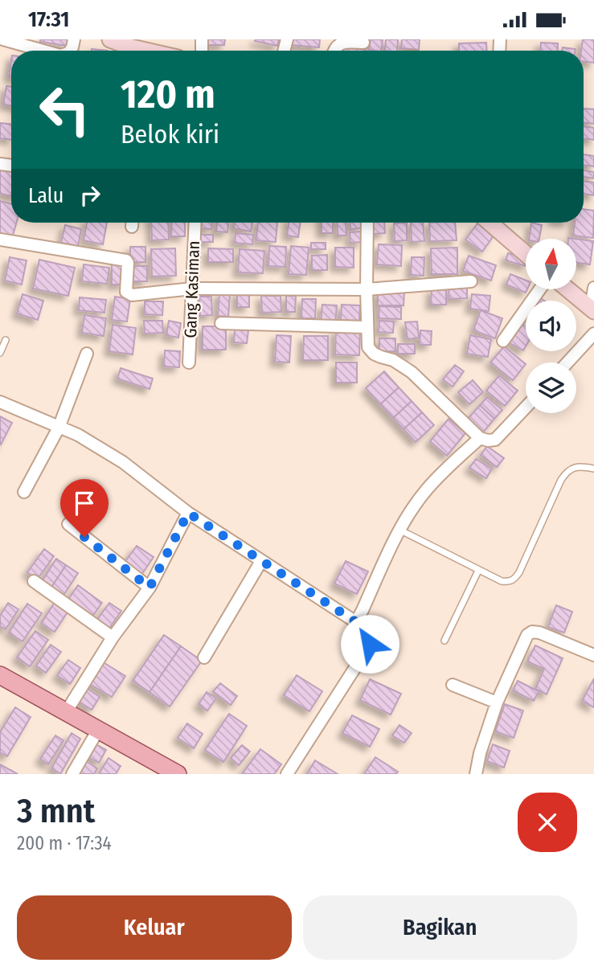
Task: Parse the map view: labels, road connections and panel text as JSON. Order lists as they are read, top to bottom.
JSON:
{
  "streets": {
    "street": ["Gang Kasiman"]
  },
  "north": "top",
  "page": {
    "status": "17:31",
    "turn": ["120 m", "Belok kiri"],
    "then": "Lalu",
    "heading": ["3 mnt", "200 m · 17:34"],
    "buttons": ["Keluar", "Bagikan"]
  }
}
